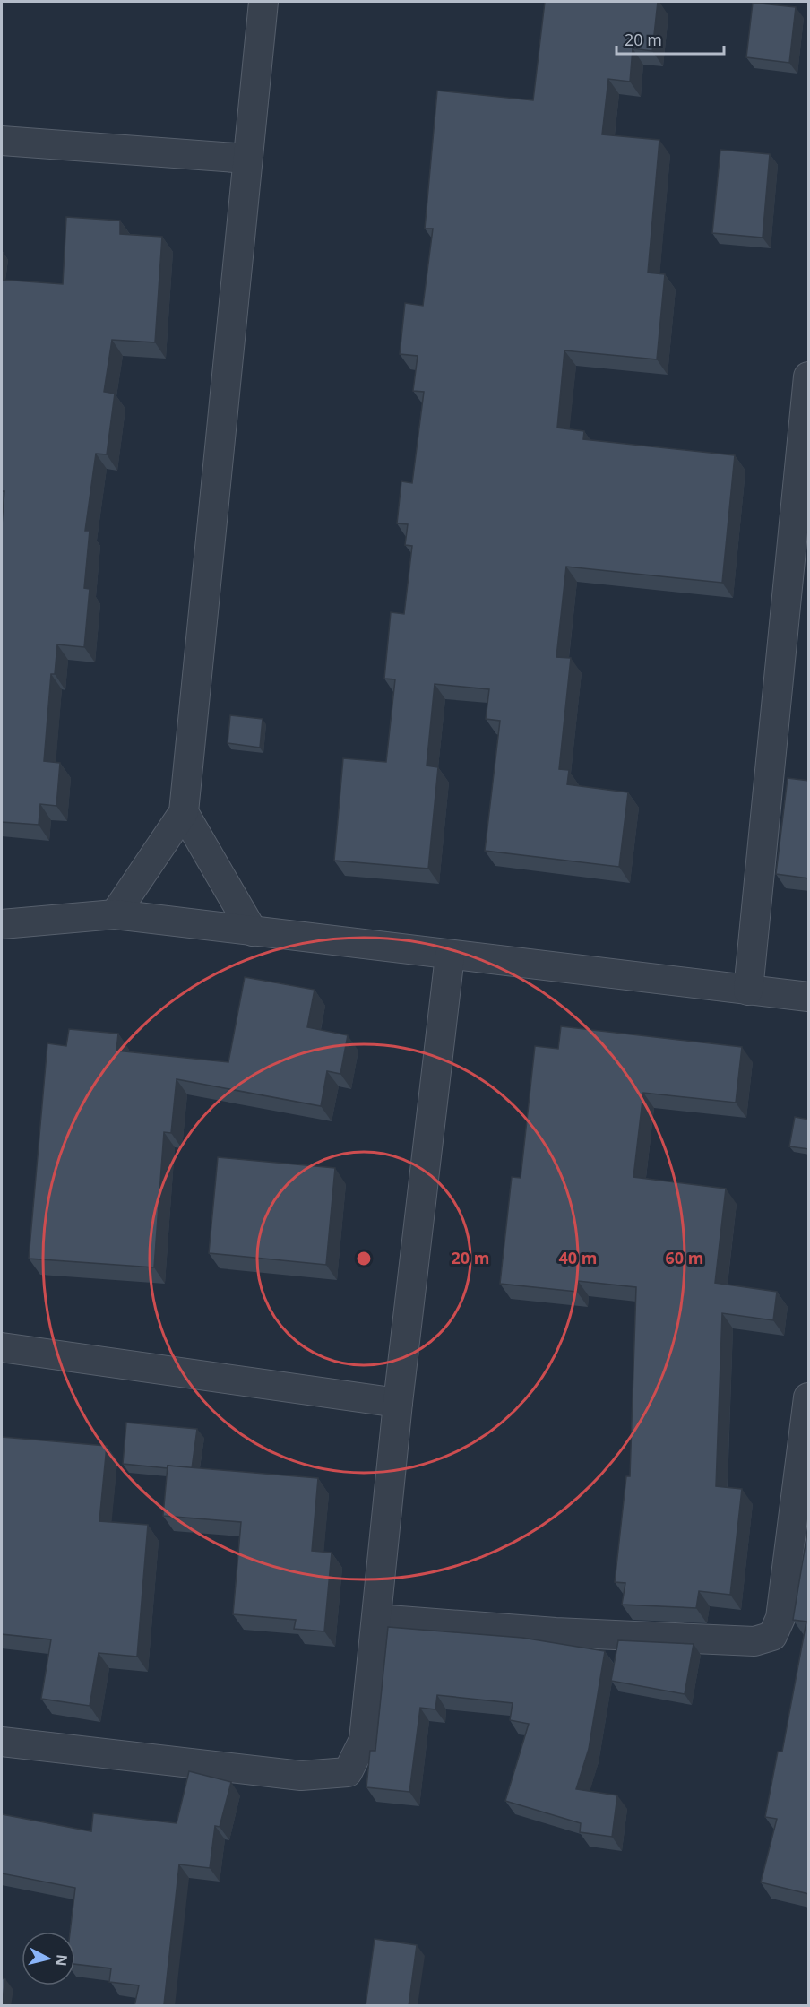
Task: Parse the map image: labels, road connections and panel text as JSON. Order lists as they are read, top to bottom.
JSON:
{
  "scale_bar": "20 m",
  "north": "right",
  "rings": ["20 m", "40 m", "60 m"]
}
